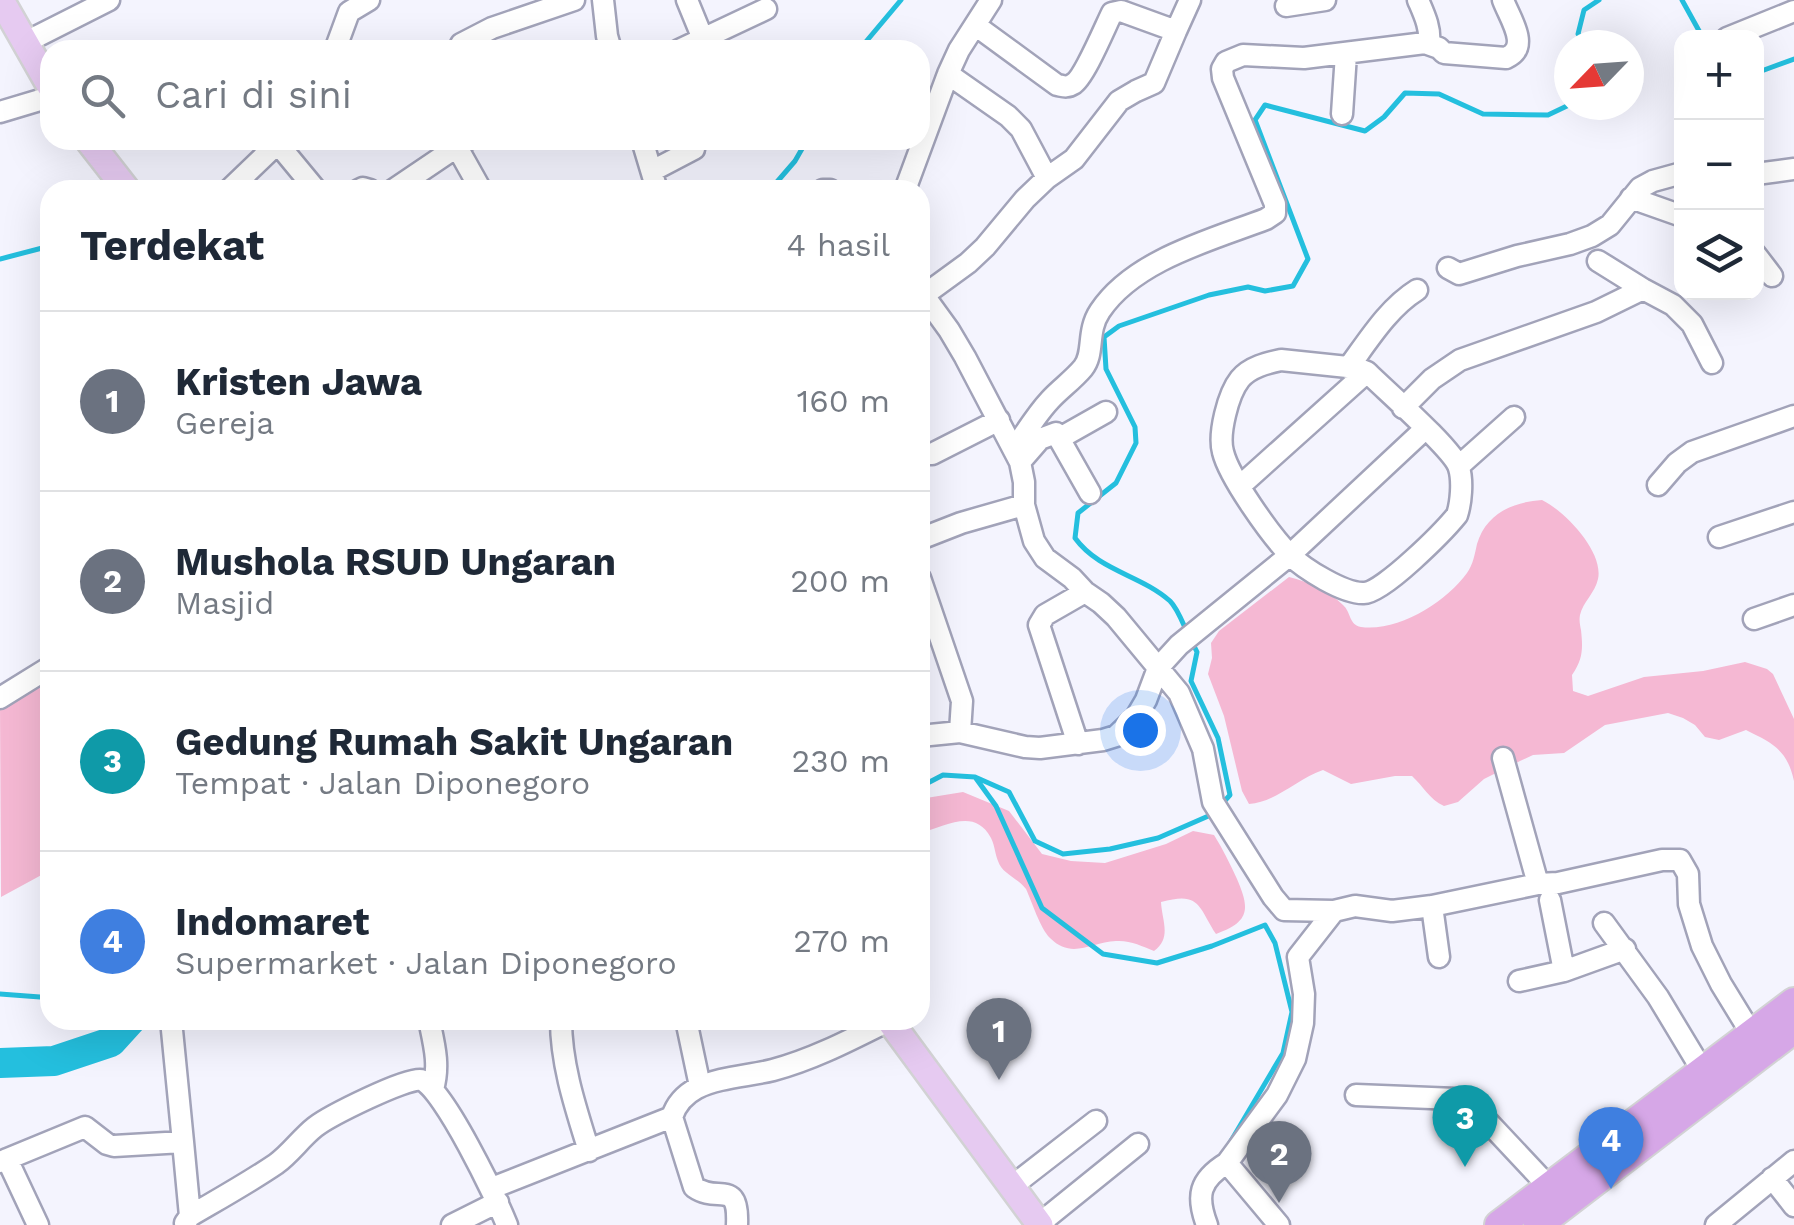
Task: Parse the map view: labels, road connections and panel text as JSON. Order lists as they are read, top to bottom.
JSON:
{
  "north": "bottom left",
  "page": {
    "map_buttons": ["+", "−"],
    "search": "Cari di sini",
    "heading": ["Terdekat", "4 hasil"],
    "list": [
      {
        "mark": "1",
        "name": "Kristen Jawa",
        "note": "Gereja",
        "value": "160 m"
      },
      {
        "mark": "2",
        "name": "Mushola RSUD Ungaran",
        "note": "Masjid",
        "value": "200 m"
      },
      {
        "mark": "3",
        "name": "Gedung Rumah Sakit Ungaran",
        "note": "Tempat · Jalan Diponegoro",
        "value": "230 m"
      },
      {
        "mark": "4",
        "name": "Indomaret",
        "note": "Supermarket · Jalan Diponegoro",
        "value": "270 m"
      }
    ],
    "pins": [
      "1",
      "3",
      "4",
      "2"
    ]
  }
}
